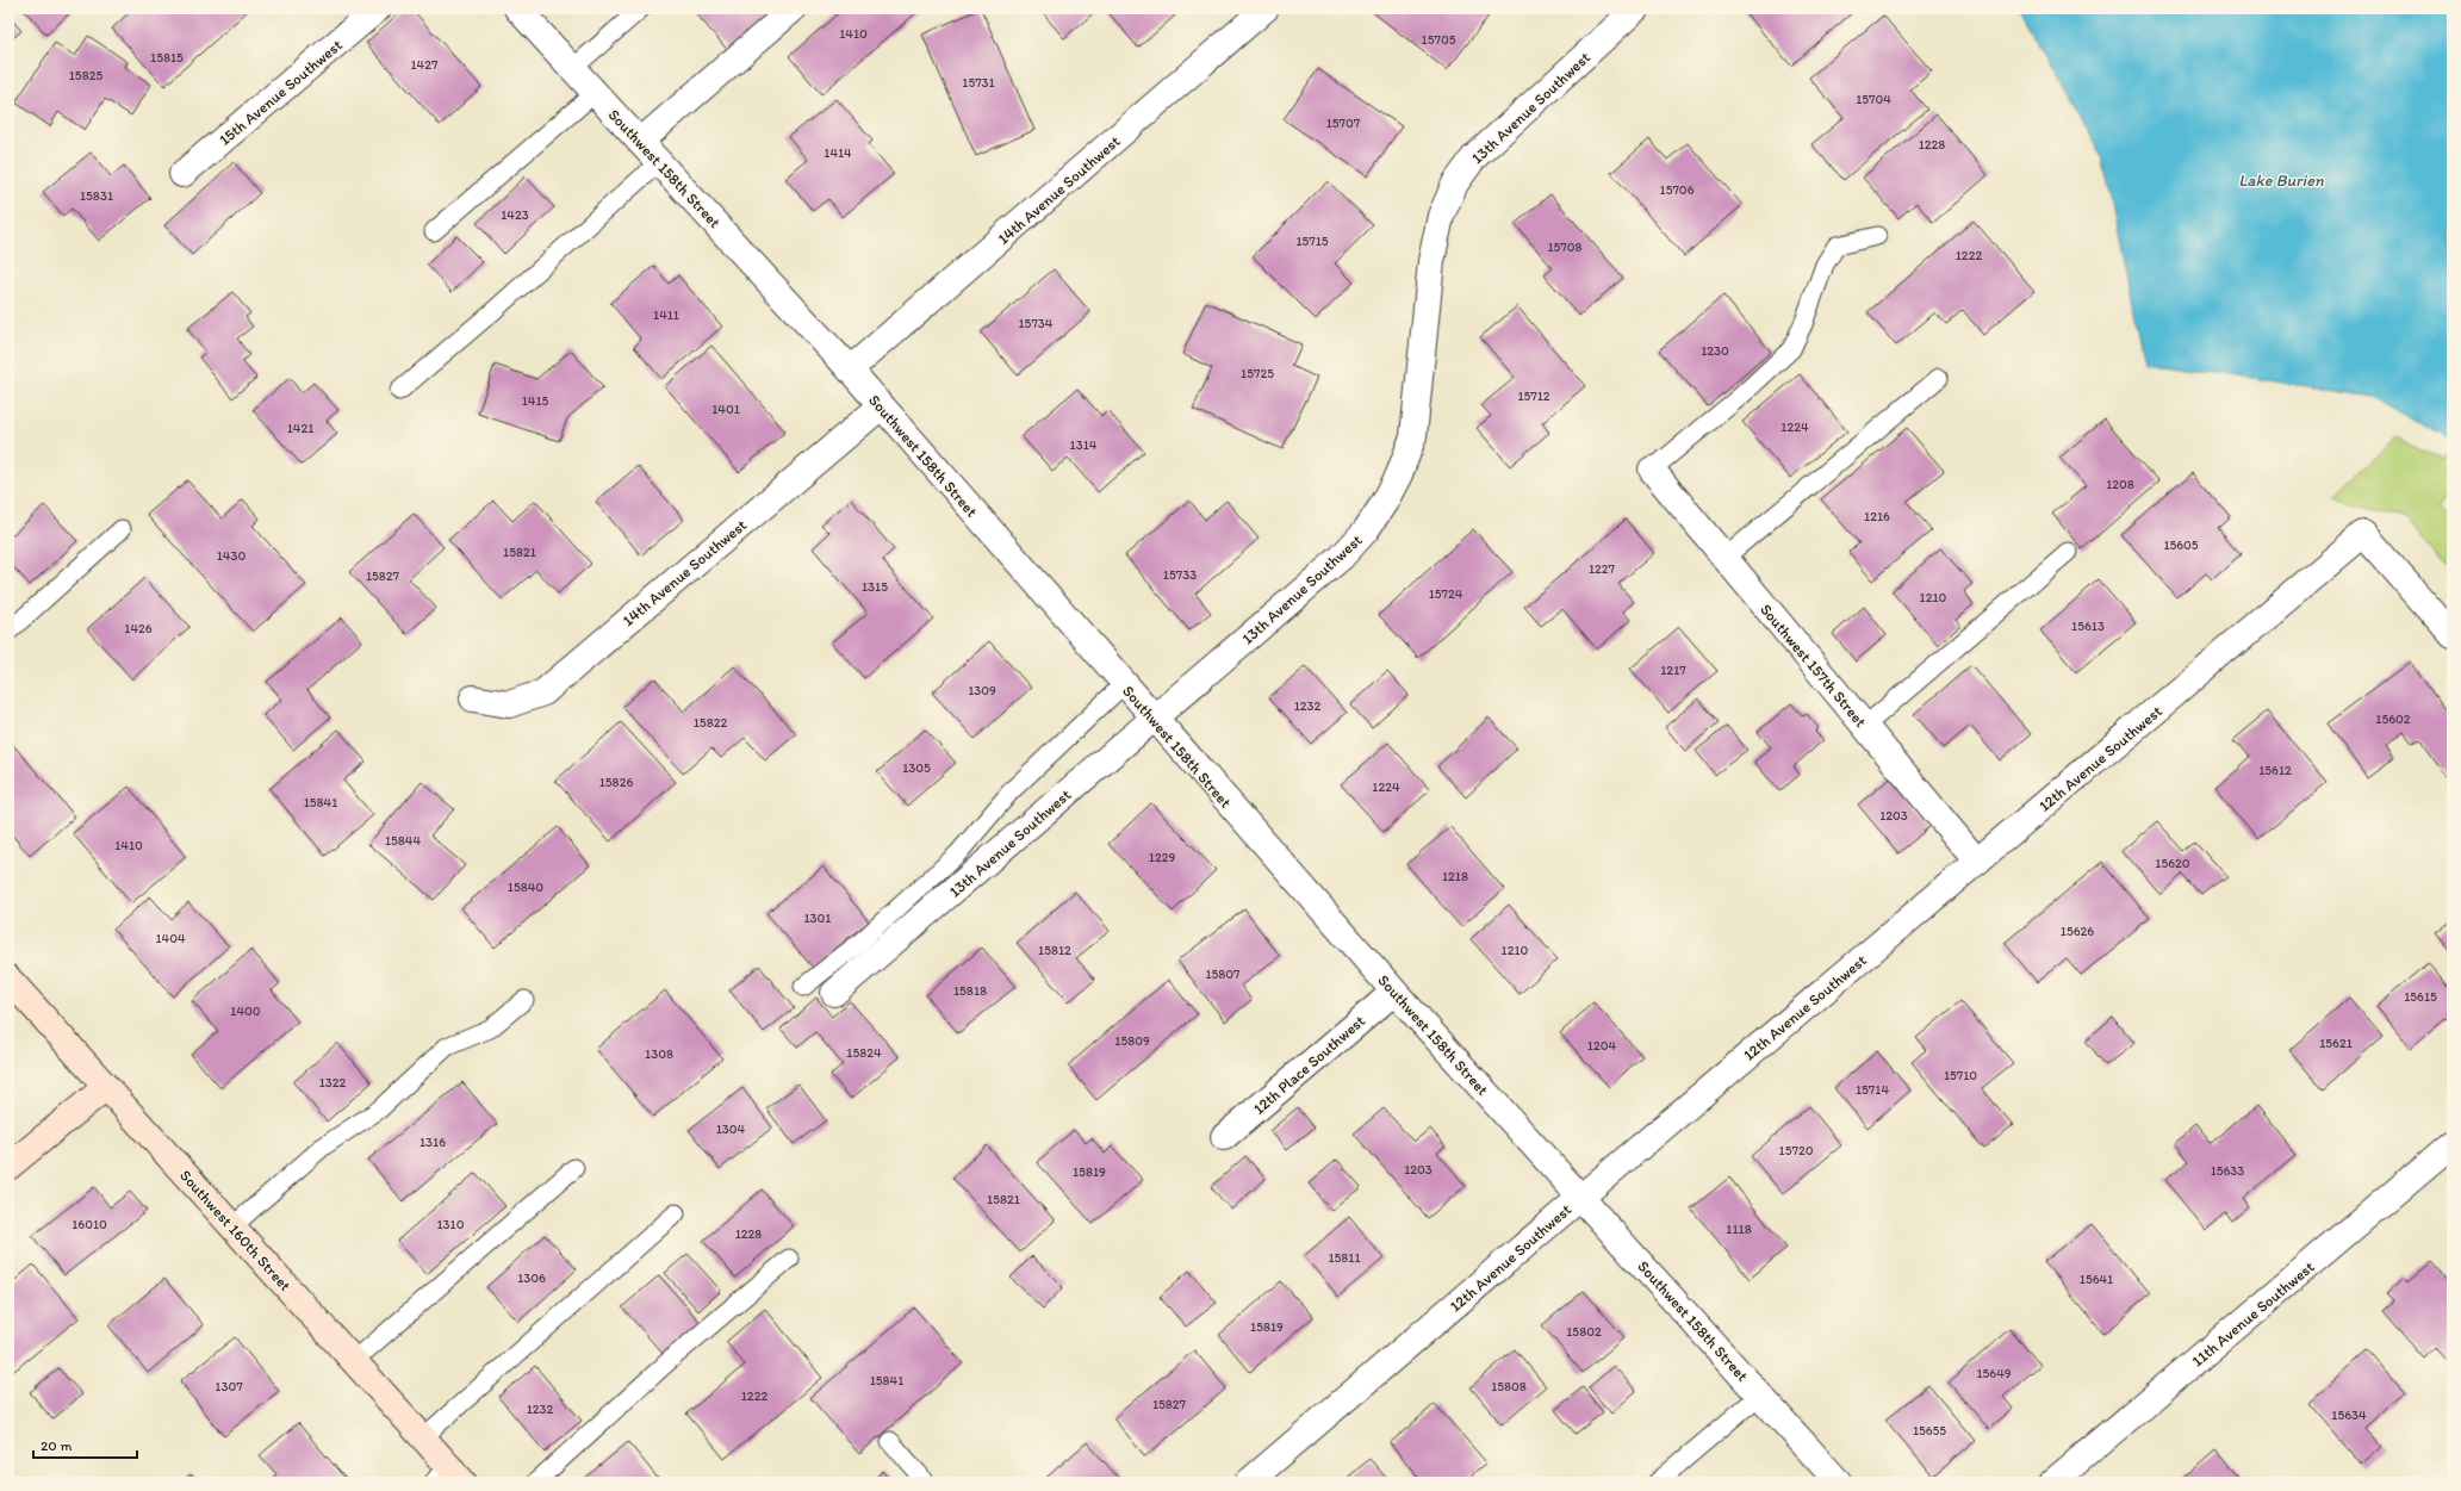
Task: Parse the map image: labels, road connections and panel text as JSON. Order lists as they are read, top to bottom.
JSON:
{
  "streets": {
    "street": [
      "15th Avenue Southwest",
      "13th Avenue Southwest",
      "Southwest 158th Street",
      "14th Avenue Southwest",
      "Southwest 157th Street",
      "12th Avenue Southwest",
      "12th Place Southwest",
      "Southwest 160th Street",
      "11th Avenue Southwest"
    ]
  },
  "crossings": [
    ["13th Avenue Southwest", "Southwest 158th Street"],
    ["Southwest 158th Street", "14th Avenue Southwest"],
    ["Southwest 158th Street", "12th Avenue Southwest"],
    ["Southwest 158th Street", "12th Place Southwest"],
    ["Southwest 157th Street", "12th Avenue Southwest"]
  ],
  "water": ["Lake Burien"],
  "house_numbers": [
    "1410",
    "15705",
    "15815",
    "1427",
    "15825",
    "15731",
    "15704",
    "15707",
    "1228",
    "1414",
    "15706",
    "15831",
    "1423",
    "15715",
    "15708",
    "1222",
    "1411",
    "15734",
    "1230",
    "15725",
    "15712",
    "1415",
    "1401",
    "1224",
    "1421",
    "1314",
    "1208",
    "1216",
    "15605",
    "15821",
    "1430",
    "1227",
    "15733",
    "15827",
    "1315",
    "15724",
    "1210",
    "15613",
    "1426",
    "1217",
    "1309",
    "1232",
    "15602",
    "15822",
    "1305",
    "15612",
    "15826",
    "1224",
    "15841",
    "1203",
    "15844",
    "1410",
    "1229",
    "15620",
    "1218",
    "15840",
    "1301",
    "15626",
    "1404",
    "15812",
    "1210",
    "15807",
    "15818",
    "15615",
    "1400",
    "15809",
    "15621",
    "1204",
    "15824",
    "1308",
    "15710",
    "1322",
    "15714",
    "1304",
    "1316",
    "15720",
    "1203",
    "15633",
    "15819",
    "15821",
    "16010",
    "1310",
    "1118",
    "1228",
    "15811",
    "1306",
    "15641",
    "15819",
    "15802",
    "15649",
    "15841",
    "1307",
    "15808",
    "1222",
    "15827",
    "1232",
    "15634",
    "15655"
  ],
  "scale_bar": "20 m"
}
